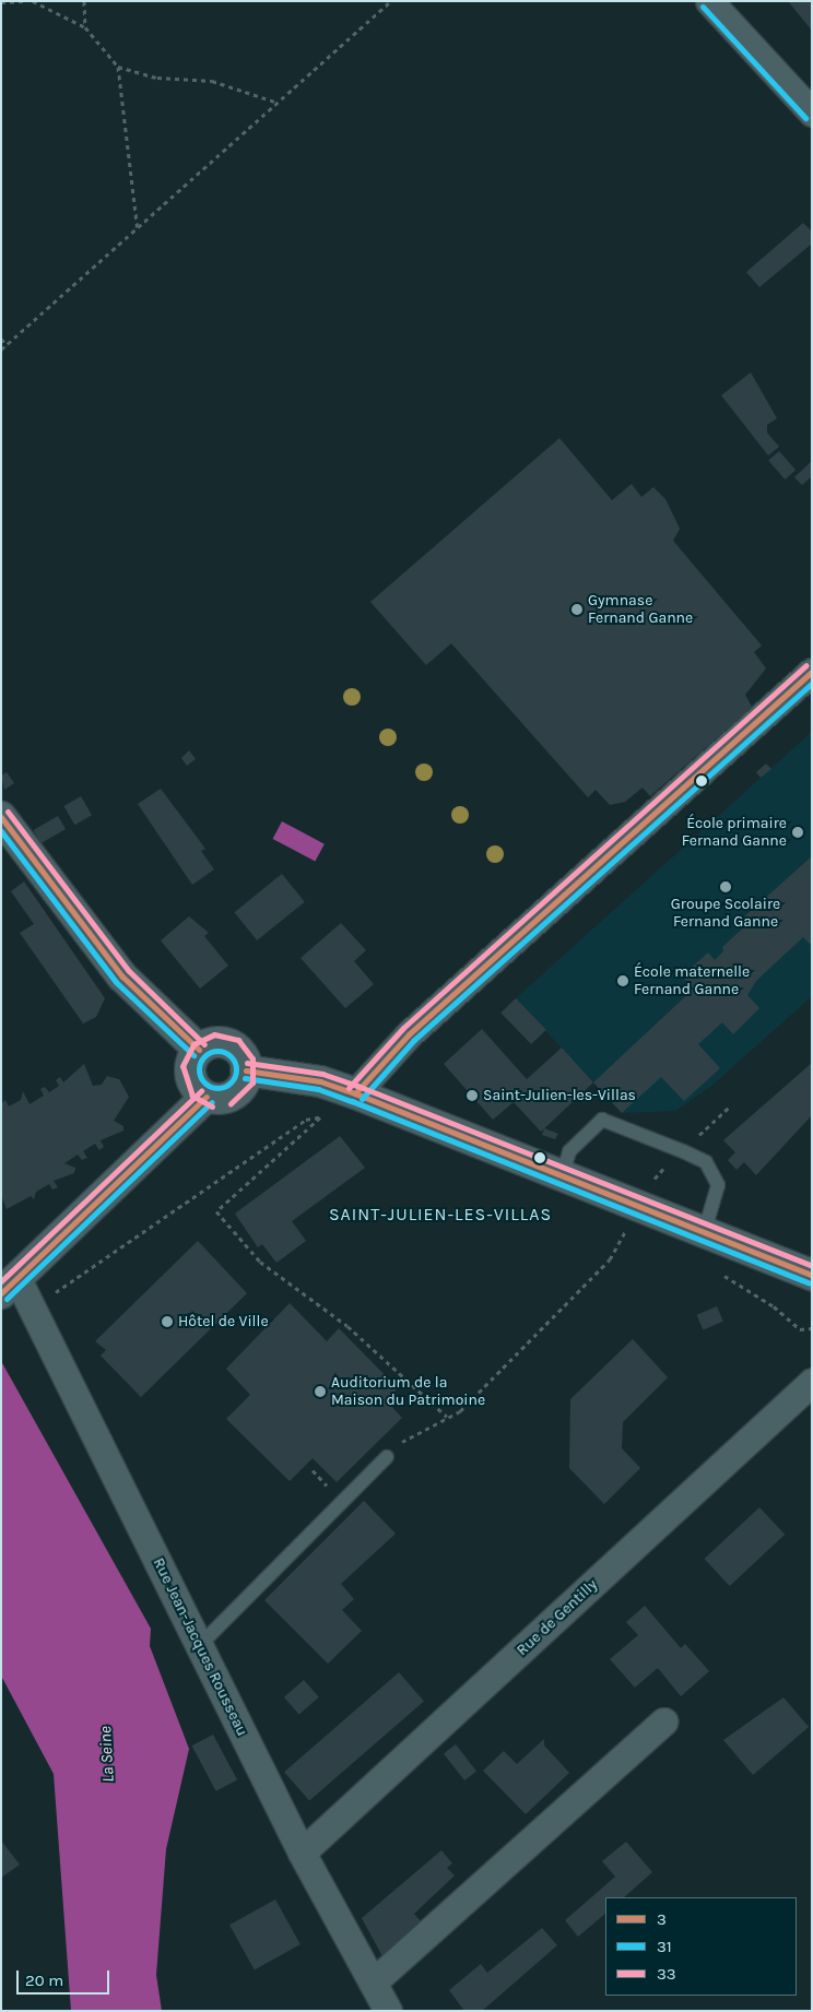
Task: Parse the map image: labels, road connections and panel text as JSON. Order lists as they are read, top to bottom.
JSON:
{
  "streets": {
    "street": ["Rue de Gentilly", "Rue Jean-Jacques Rousseau"]
  },
  "crossings": [
    ["Rue de Gentilly", "Rue Jean-Jacques Rousseau"]
  ],
  "districts": ["SAINT-JULIEN-LES-VILLAS"],
  "water": ["La Seine"],
  "places": [
    "Gymnase Fernand Ganne",
    "École primaire Fernand Ganne",
    "Groupe Scolaire Fernand Ganne",
    "École maternelle Fernand Ganne",
    "Saint-Julien-les-Villas",
    "Hôtel de Ville",
    "Auditorium de la Maison du Patrimoine"
  ],
  "lines": ["transit line 31", "transit line 33", "transit line 3"],
  "legend": ["3", "31", "33"],
  "scale_bar": "20 m"
}
